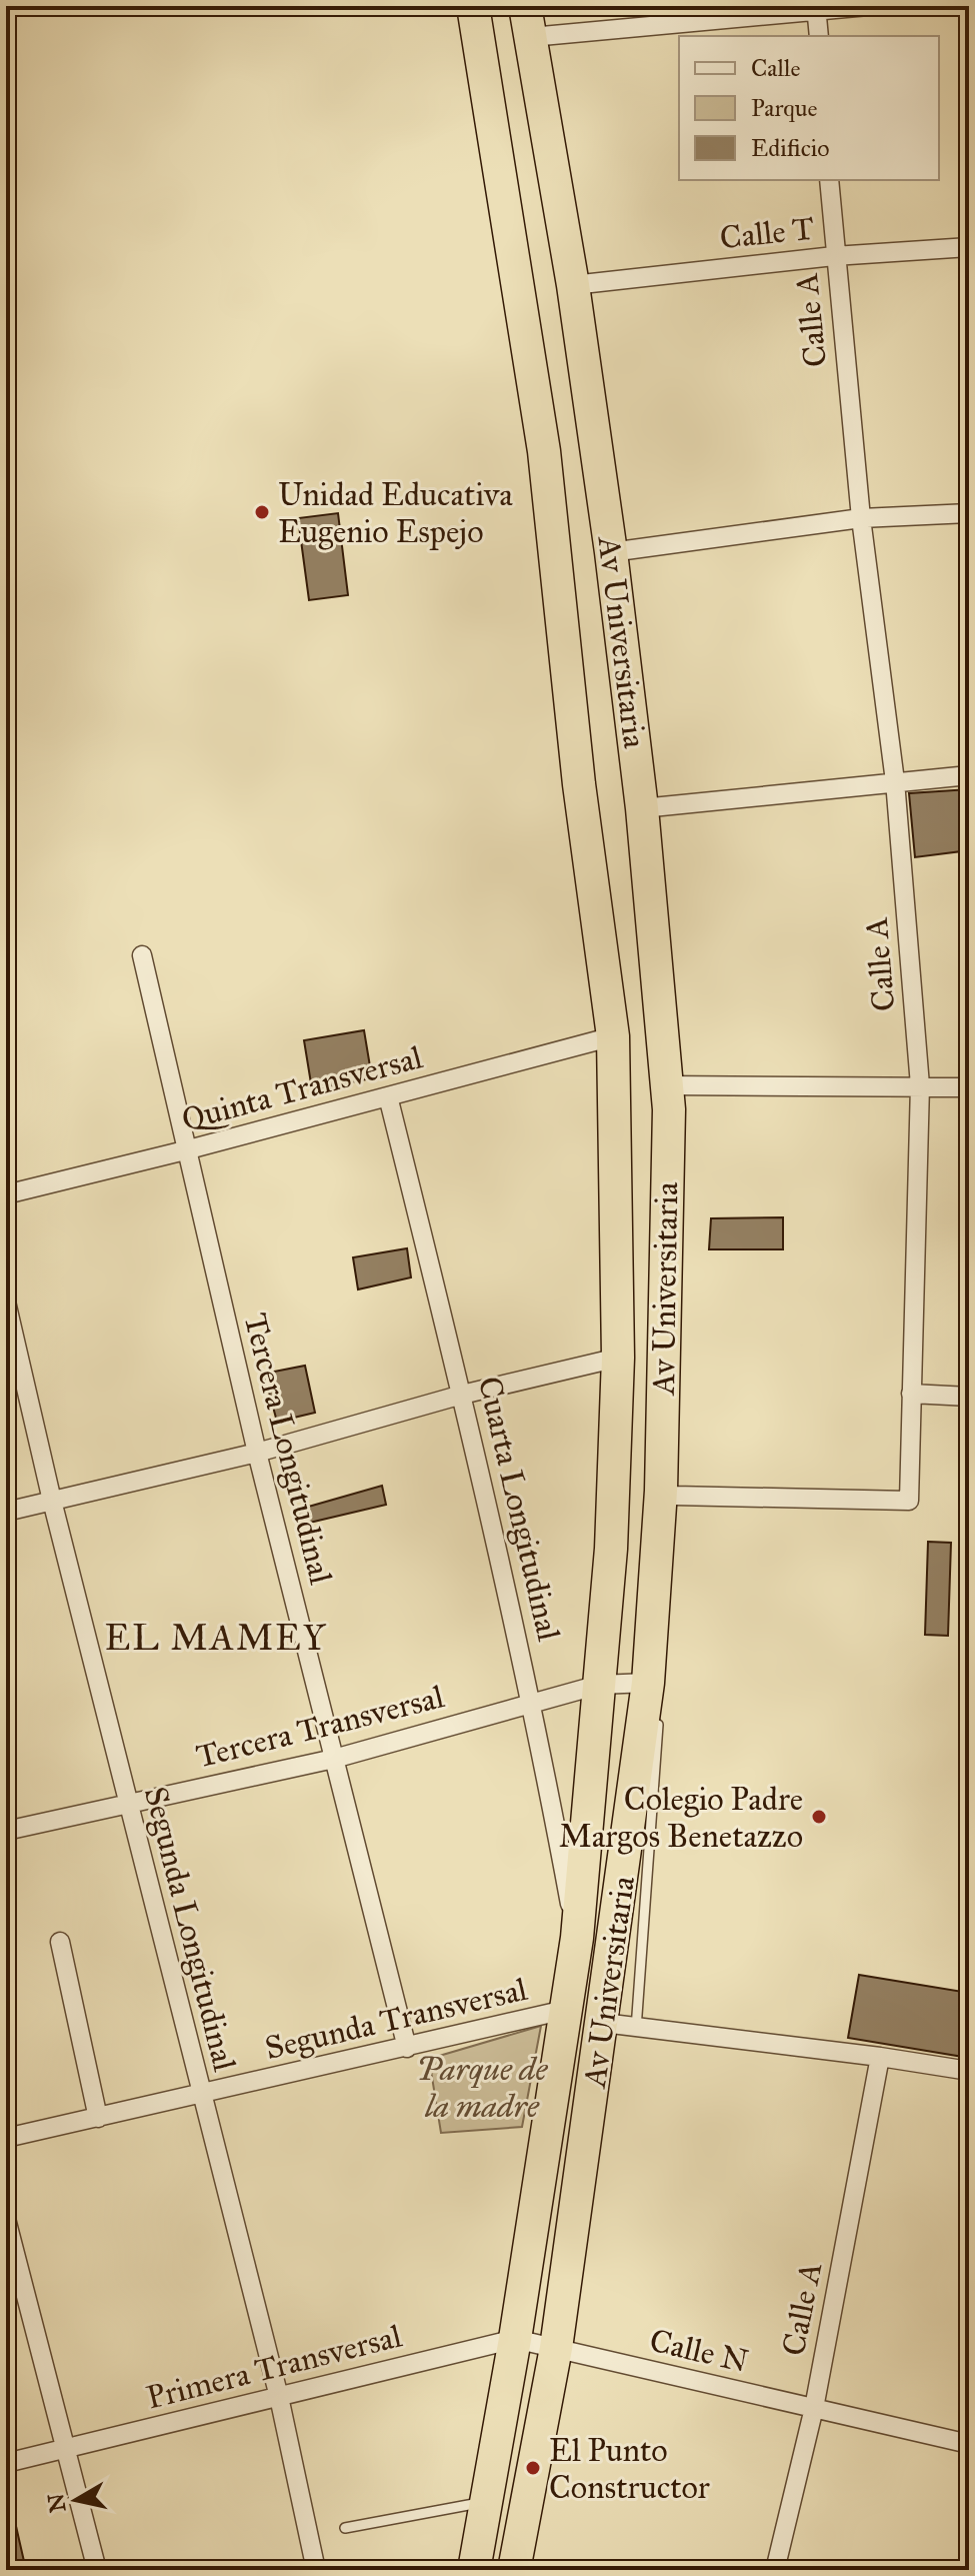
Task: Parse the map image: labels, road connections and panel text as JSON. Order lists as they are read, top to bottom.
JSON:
{
  "streets": {
    "highway": ["Av Universitaria"],
    "street": [
      "Calle T",
      "Calle A",
      "Quinta Transversal",
      "Tercera Longitudinal",
      "Cuarta Longitudinal",
      "Tercera Transversal",
      "Segunda Longitudinal",
      "Segunda Transversal",
      "Calle N",
      "Primera Transversal"
    ]
  },
  "crossings": [
    ["Calle T", "Calle A"],
    ["Calle T", "Av Universitaria"],
    ["Calle A", "Av Universitaria"],
    ["Calle A", "Calle N"],
    ["Av Universitaria", "Quinta Transversal"],
    ["Av Universitaria", "Cuarta Longitudinal"],
    ["Av Universitaria", "Tercera Transversal"],
    ["Av Universitaria", "Segunda Transversal"],
    ["Av Universitaria", "Calle N"],
    ["Av Universitaria", "Primera Transversal"],
    ["Quinta Transversal", "Tercera Longitudinal"],
    ["Quinta Transversal", "Cuarta Longitudinal"],
    ["Tercera Longitudinal", "Tercera Transversal"],
    ["Tercera Longitudinal", "Segunda Transversal"],
    ["Cuarta Longitudinal", "Tercera Transversal"],
    ["Tercera Transversal", "Segunda Longitudinal"],
    ["Segunda Longitudinal", "Segunda Transversal"],
    ["Segunda Longitudinal", "Primera Transversal"],
    ["Calle N", "Primera Transversal"]
  ],
  "districts": ["EL MAMEY"],
  "parks": ["Parque de la madre"],
  "places": ["Unidad Educativa Eugenio Espejo", "Colegio Padre Margos Benetazzo", "El Punto Constructor"],
  "legend": ["Calle", "Parque", "Edificio"],
  "north": "left"
}
